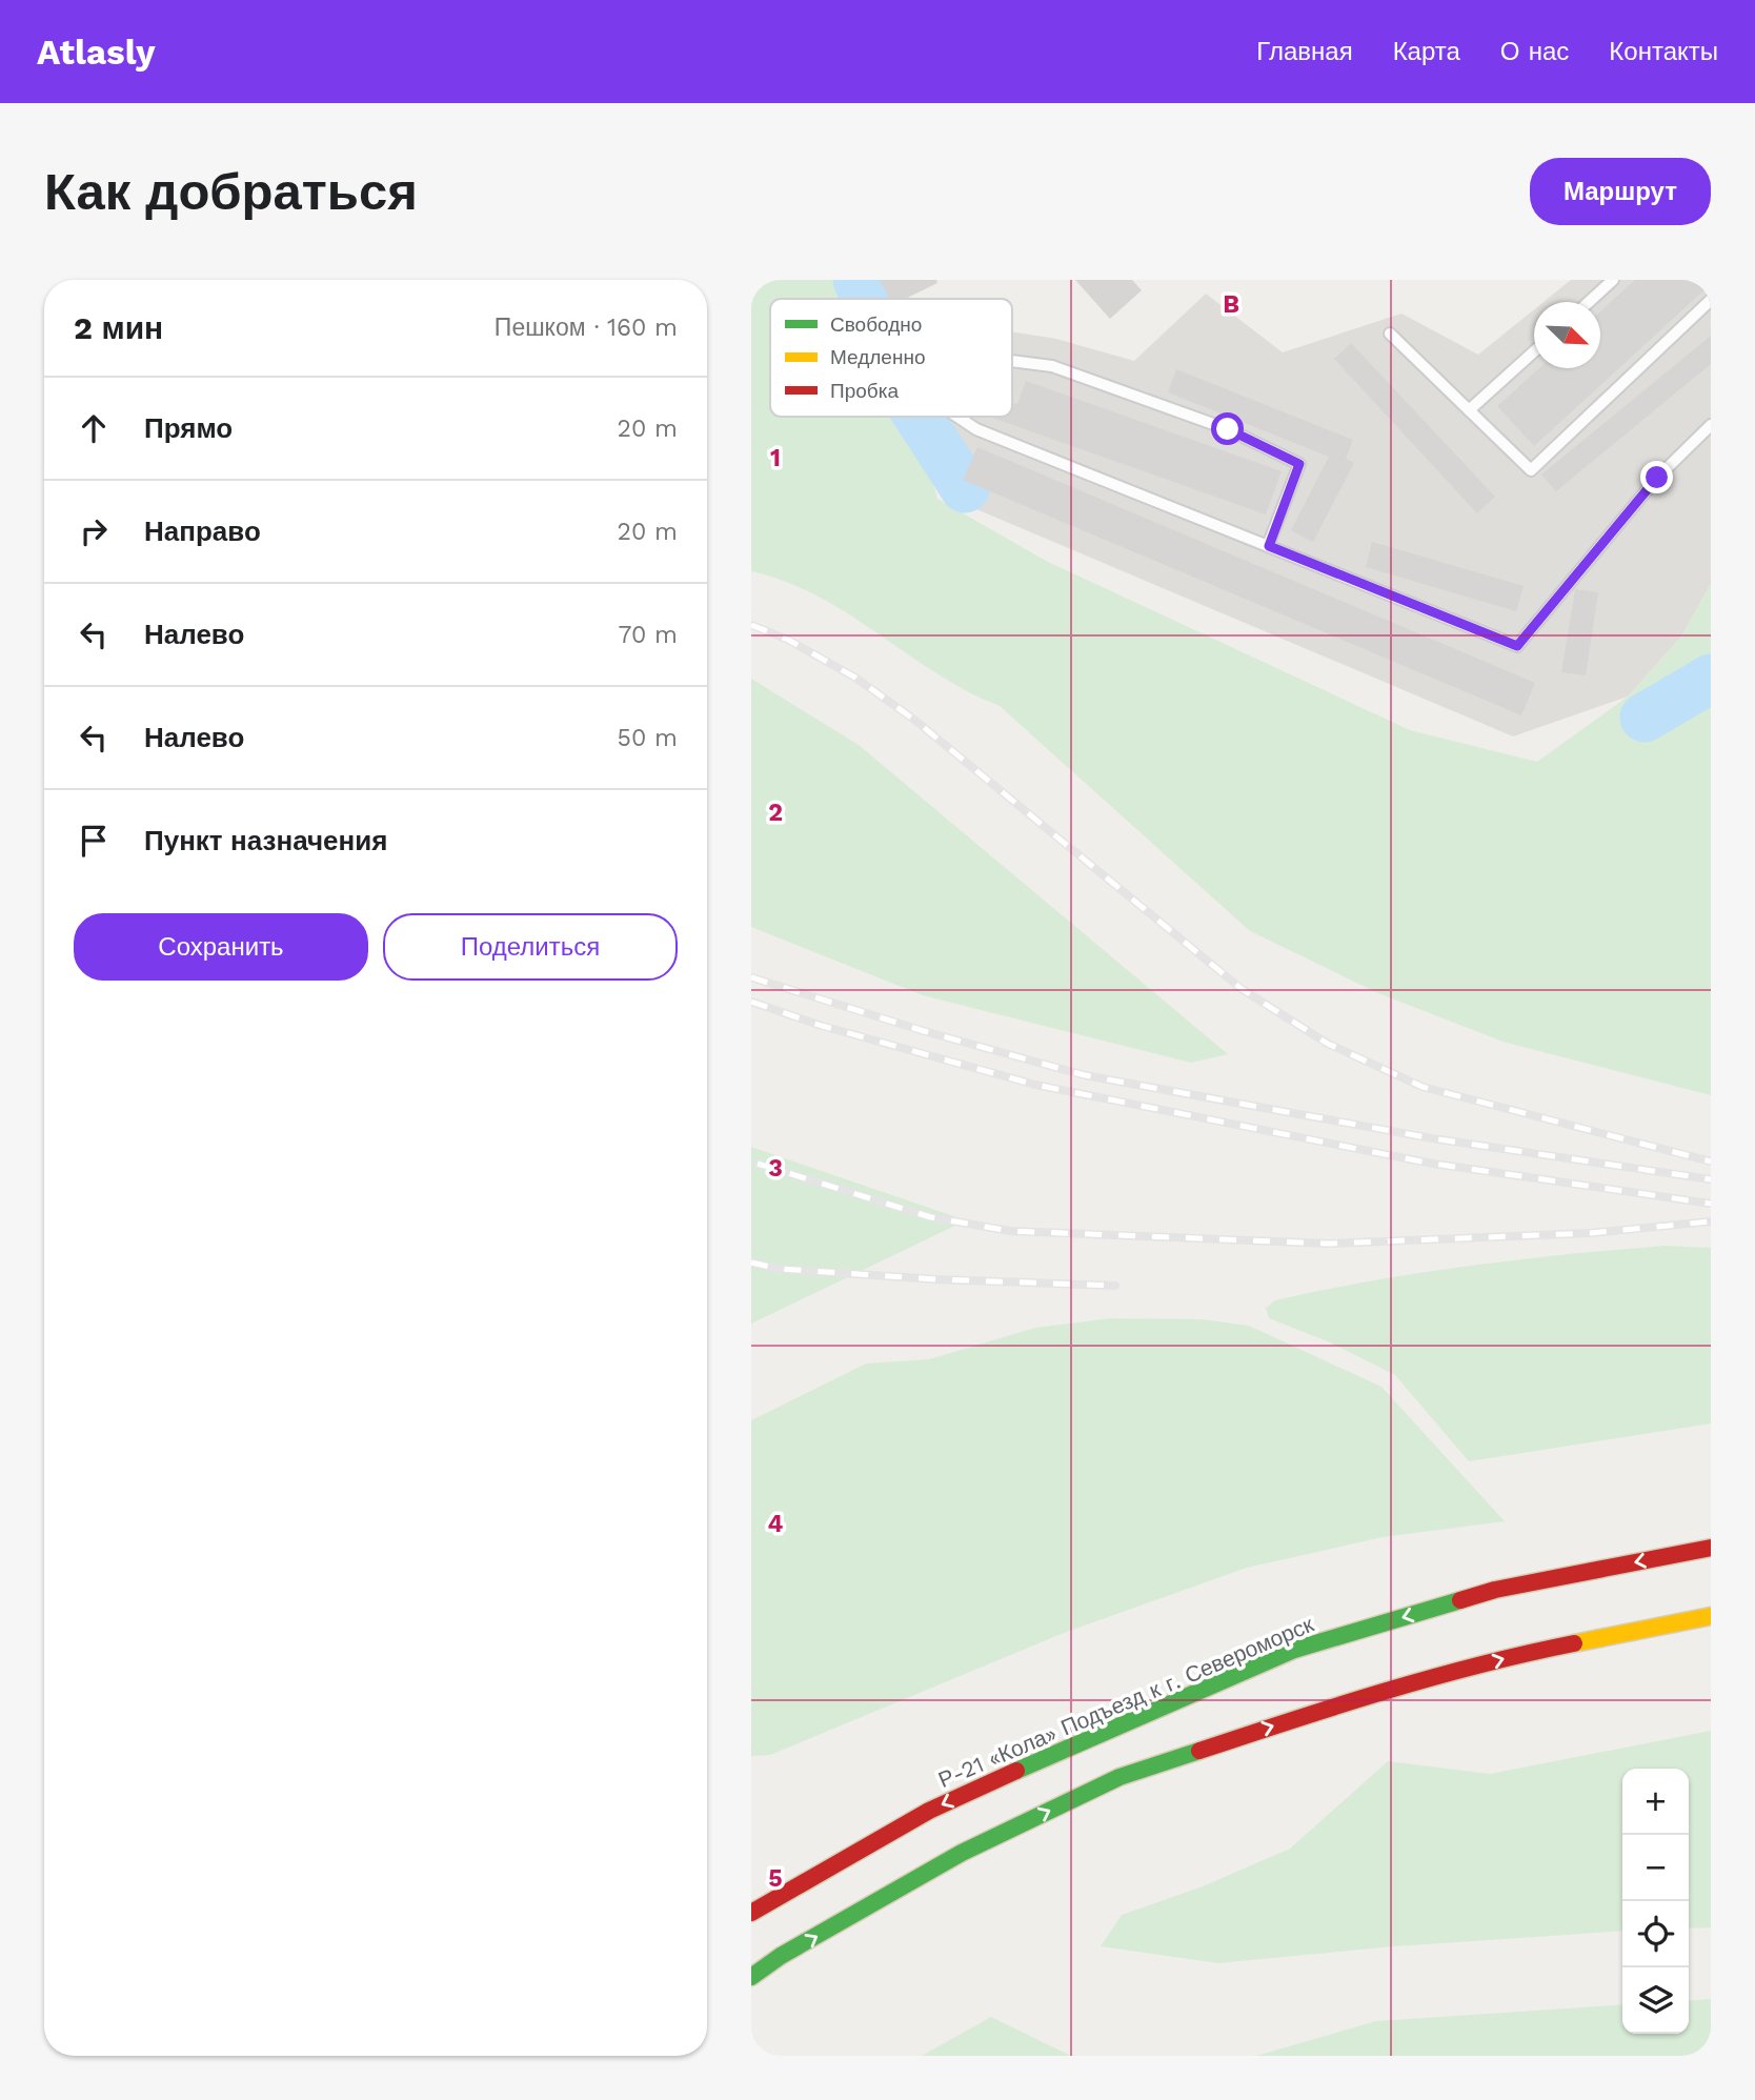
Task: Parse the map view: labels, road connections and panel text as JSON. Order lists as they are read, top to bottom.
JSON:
{
  "streets": {
    "main road": ["Р-21 «Кола» Подъезд к г. Североморск"]
  },
  "legend": ["Свободно", "Медленно", "Пробка"],
  "north": "bottom right",
  "page": {
    "header": "Atlasly",
    "nav": [
      "Главная",
      "Карта",
      "О нас",
      "Контакты"
    ],
    "buttons": [
      "Маршрут",
      ["Сохранить", "Поделиться"]
    ],
    "title": "Как добраться",
    "heading": ["2 мин", "Пешком · 160 m"],
    "list": [
      ["Прямо", "20 m"],
      ["Направо", "20 m"],
      ["Налево", "70 m"],
      ["Налево", "50 m"],
      "Пункт назначения"
    ],
    "map_buttons": ["+", "−"]
  },
  "grid": {
    "columns": ["B"],
    "rows": [
      "1",
      "2",
      "3",
      "4",
      "5"
    ]
  }
}
